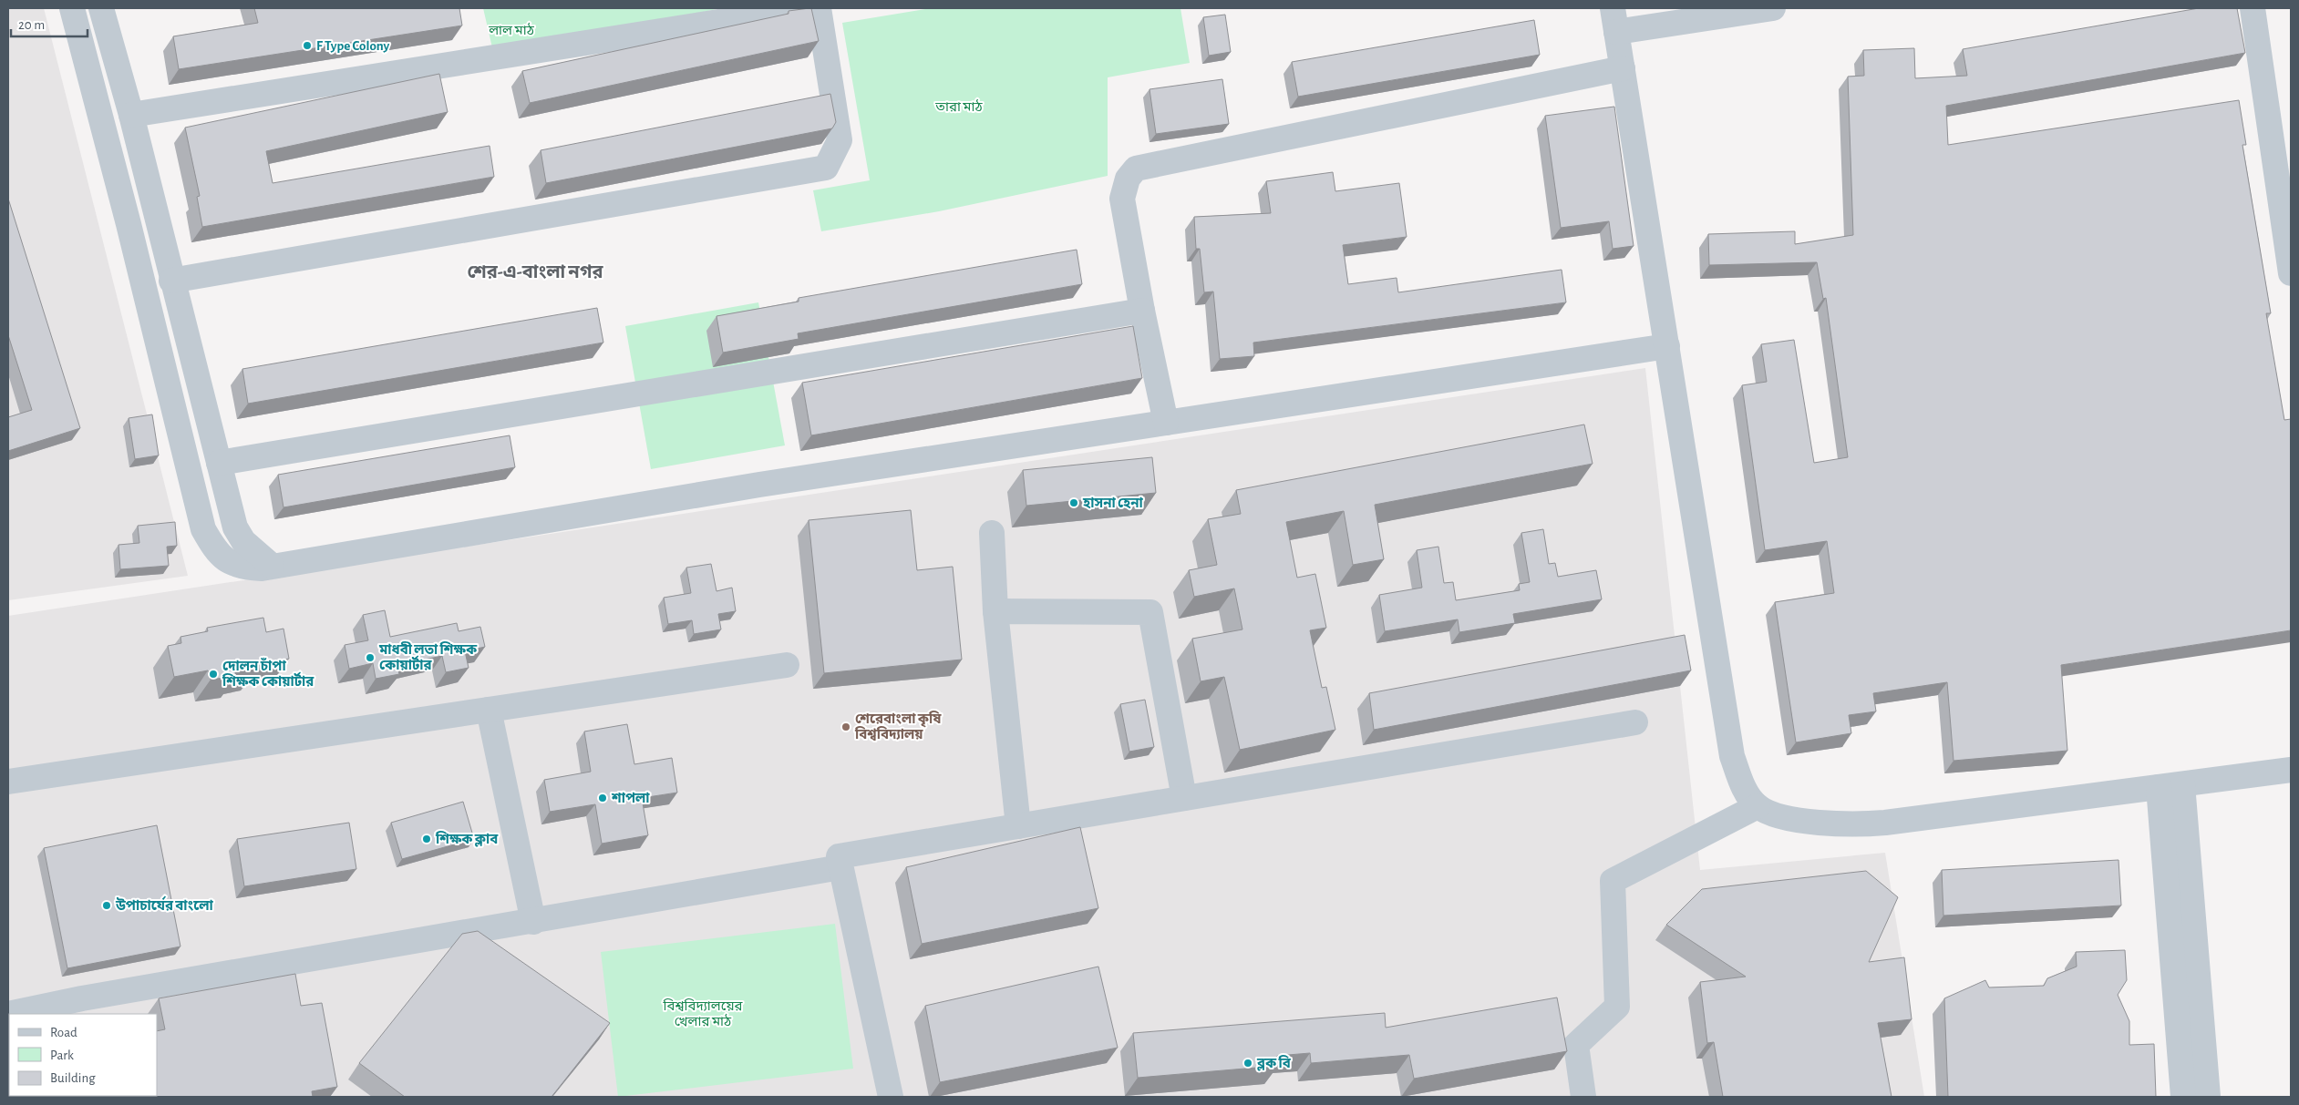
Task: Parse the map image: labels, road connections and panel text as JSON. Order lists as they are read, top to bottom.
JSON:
{
  "districts": ["শের-এ-বাংলা নগর"],
  "parks": ["লাল মাঠ", "তারা মাঠ", "বিশ্ববিদ্যালয়ের খেলার মাঠ"],
  "places": [
    "F Type Colony",
    "হাসনা হেনা",
    "মাধবী লতা শিক্ষক কোয়ার্টার",
    "দোলন চাঁপা শিক্ষক কোয়ার্টার",
    "শেরেবাংলা কৃষি বিশ্ববিদ্যালয়",
    "শাপলা",
    "শিক্ষক ক্লাব",
    "উপাচার্যের বাংলো",
    "ব্লক বি"
  ],
  "legend": ["Road", "Park", "Building"],
  "scale_bar": "20 m"
}
